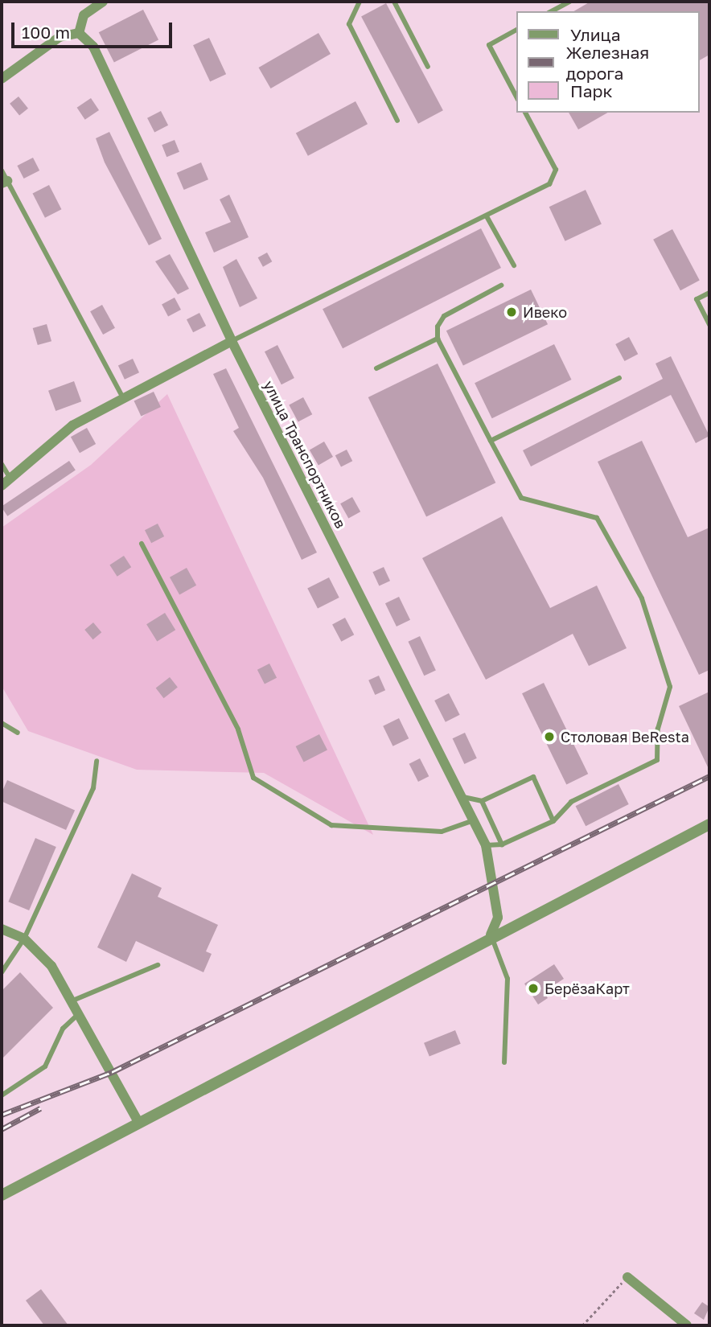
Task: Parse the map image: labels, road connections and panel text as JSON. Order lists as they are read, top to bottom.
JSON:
{
  "streets": {
    "street": ["улица Транспортников"]
  },
  "places": ["Ивеко", "Столовая BeResta", "БерёзаКарт"],
  "legend": ["Улица", "Железная дорога", "Парк"],
  "scale_bar": "100 m"
}
